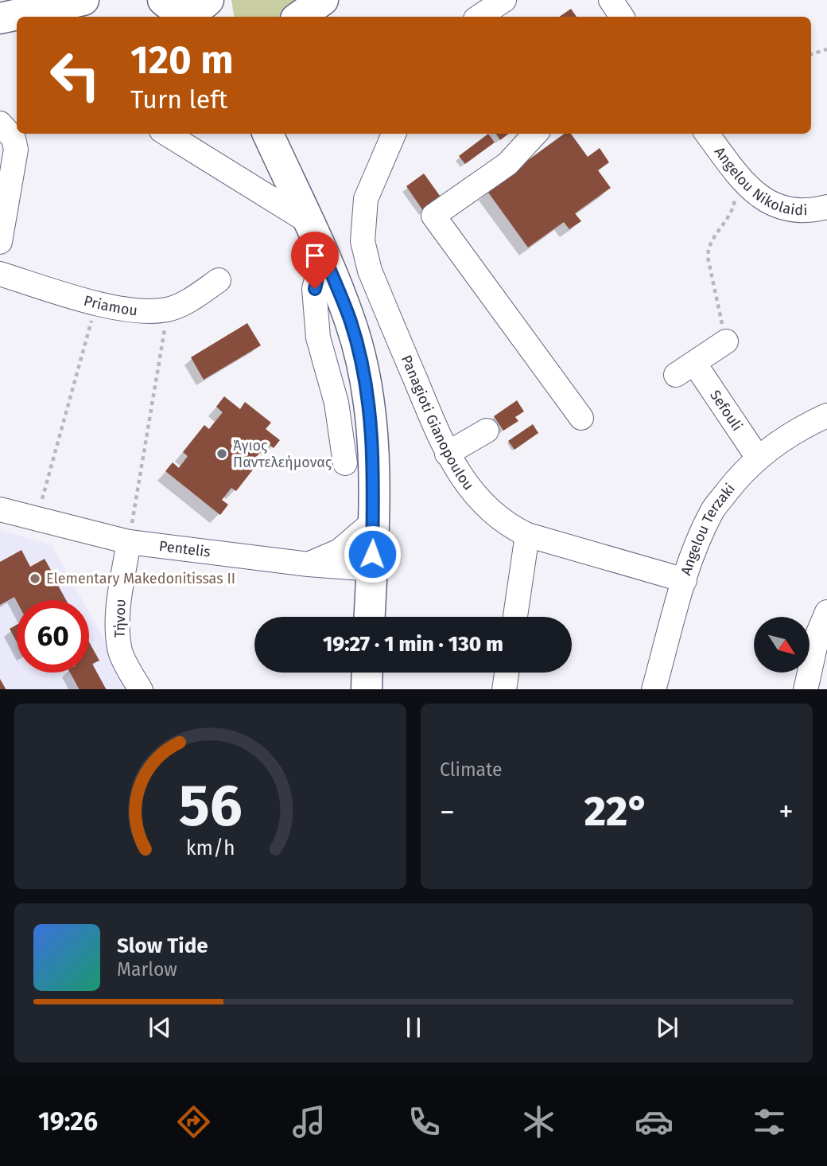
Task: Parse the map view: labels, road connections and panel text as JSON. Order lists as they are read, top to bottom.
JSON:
{
  "streets": {
    "street": [
      "Angelou Nikolaidi",
      "Priamou",
      "Sefouli",
      "Panagioti Gianopoulou",
      "Angelou Terzaki",
      "Pentelis",
      "Τήνου"
    ]
  },
  "crossings": [
    ["Sefouli", "Angelou Terzaki"],
    ["Panagioti Gianopoulou", "Angelou Terzaki"],
    ["Pentelis", "Τήνου"]
  ],
  "places": ["Άγιος Παντελεήμονας", "Elementary Makedonitissas II"],
  "north": "bottom right",
  "page": {
    "turn": ["120 m", "Turn left"],
    "limit": "60",
    "trip": "19:27 · 1 min · 130 m",
    "tile": "Climate",
    "heat": ["−", "22°", "+"],
    "song": ["Slow Tide", "Marlow"],
    "tabs": "19:26",
    "gauge": ["56", "km/h"]
  }
}
